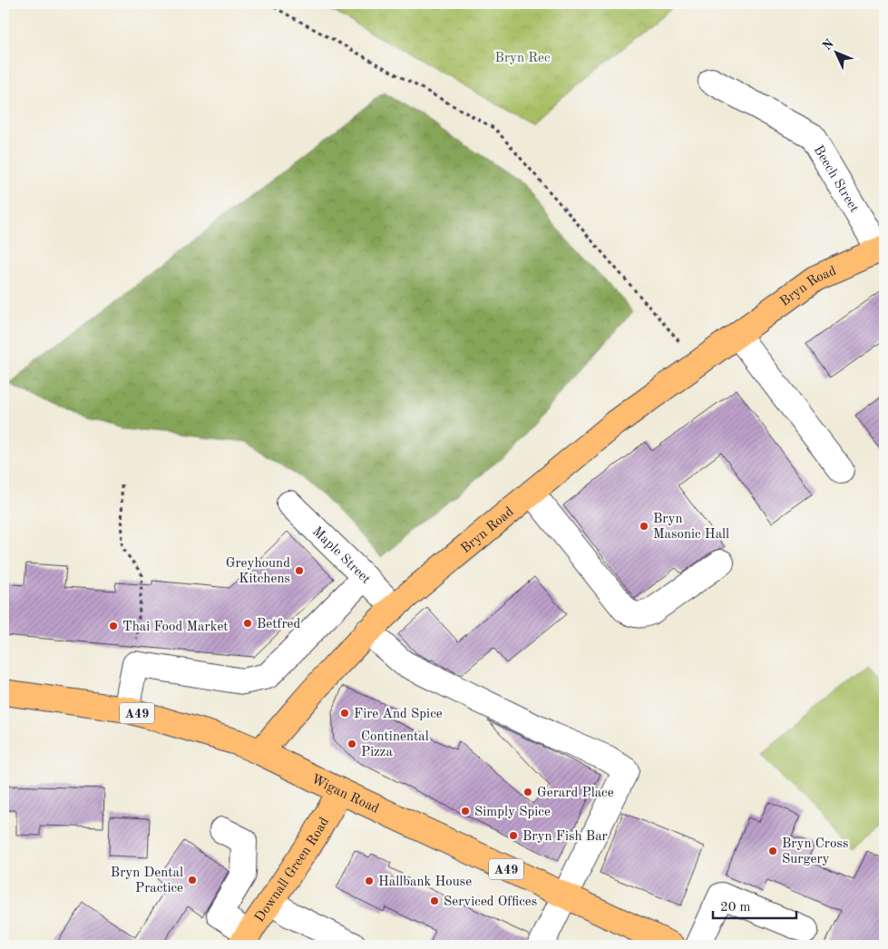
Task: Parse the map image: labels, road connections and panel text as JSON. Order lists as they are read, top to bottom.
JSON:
{
  "streets": {
    "main road": [
      "Bryn Road",
      "A49",
      "Wigan Road",
      "Downall Green Road"
    ],
    "street": ["Beech Street", "Maple Street"]
  },
  "crossings": [
    ["Beech Street", "Bryn Road"],
    ["Bryn Road", "Maple Street"],
    ["Bryn Road", "Wigan Road"],
    ["Wigan Road", "Downall Green Road"]
  ],
  "parks": ["Bryn Rec"],
  "places": [
    "Bryn Masonic Hall",
    "Greyhound Kitchens",
    "Betfred",
    "Thai Food Market",
    "Fire And Spice",
    "Continental Pizza",
    "Gerard Place",
    "Simply Spice",
    "Bryn Fish Bar",
    "Bryn Cross Surgery",
    "Bryn Dental Practice",
    "Hallbank House",
    "Serviced Offices"
  ],
  "scale_bar": "20 m",
  "north": "top left"
}
